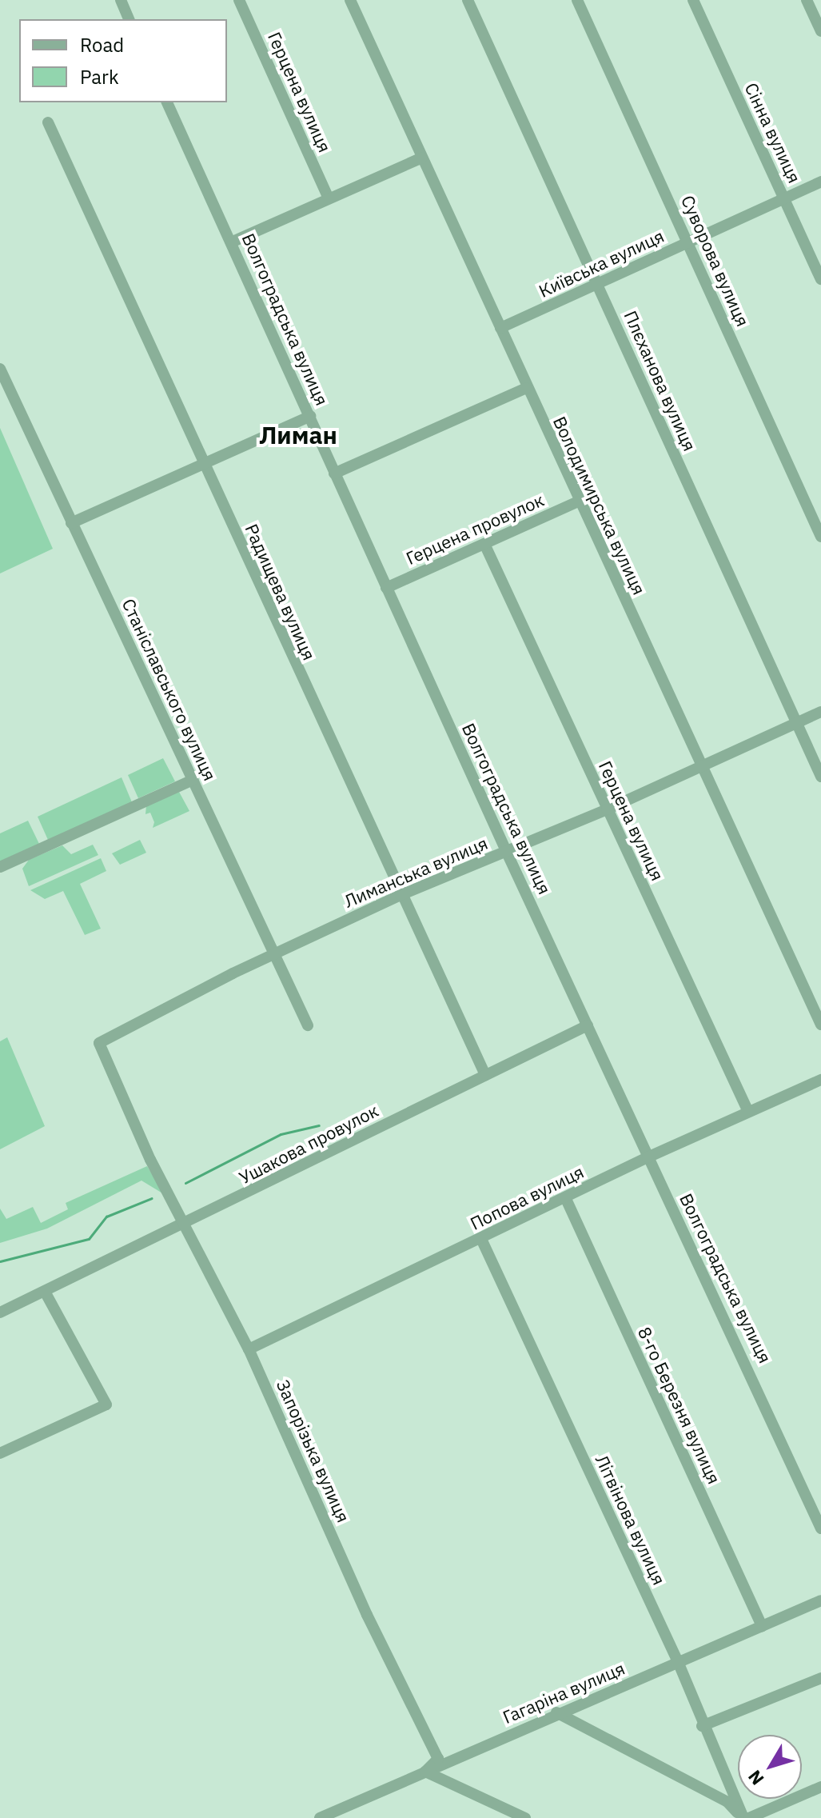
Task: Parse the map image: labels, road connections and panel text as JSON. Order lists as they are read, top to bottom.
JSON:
{
  "streets": {
    "street": [
      "Герцена вулиця",
      "Сінна вулиця",
      "Суворова вулиця",
      "Київська вулиця",
      "Волгоградська вулиця",
      "Плєханова вулиця",
      "Володимирська вулиця",
      "Герцена провулок",
      "Радищева вулиця",
      "Станіславського вулиця",
      "Лиманська вулиця",
      "Ушакова провулок",
      "Попова вулиця",
      "8-го Березня вулиця",
      "Запорізька вулиця",
      "Літвінова вулиця",
      "Гагаріна вулиця"
    ]
  },
  "crossings": [
    ["Герцена вулиця", "Герцена провулок"],
    ["Герцена вулиця", "Лиманська вулиця"],
    ["Герцена вулиця", "Попова вулиця"],
    ["Сінна вулиця", "Київська вулиця"],
    ["Суворова вулиця", "Київська вулиця"],
    ["Київська вулиця", "Плєханова вулиця"],
    ["Київська вулиця", "Володимирська вулиця"],
    ["Волгоградська вулиця", "Герцена провулок"],
    ["Волгоградська вулиця", "Лиманська вулиця"],
    ["Волгоградська вулиця", "Ушакова провулок"],
    ["Волгоградська вулиця", "Попова вулиця"],
    ["Плєханова вулиця", "Лиманська вулиця"],
    ["Володимирська вулиця", "Герцена провулок"],
    ["Володимирська вулиця", "Лиманська вулиця"],
    ["Радищева вулиця", "Лиманська вулиця"],
    ["Радищева вулиця", "Ушакова провулок"],
    ["Станіславського вулиця", "Лиманська вулиця"],
    ["Лиманська вулиця", "Запорізька вулиця"],
    ["Ушакова провулок", "Запорізька вулиця"],
    ["Попова вулиця", "8-го Березня вулиця"],
    ["Попова вулиця", "Запорізька вулиця"],
    ["Попова вулиця", "Літвінова вулиця"],
    ["8-го Березня вулиця", "Гагаріна вулиця"],
    ["Запорізька вулиця", "Гагаріна вулиця"],
    ["Літвінова вулиця", "Гагаріна вулиця"]
  ],
  "districts": ["Лиман"],
  "legend": ["Road", "Park"],
  "north": "bottom left"
}
